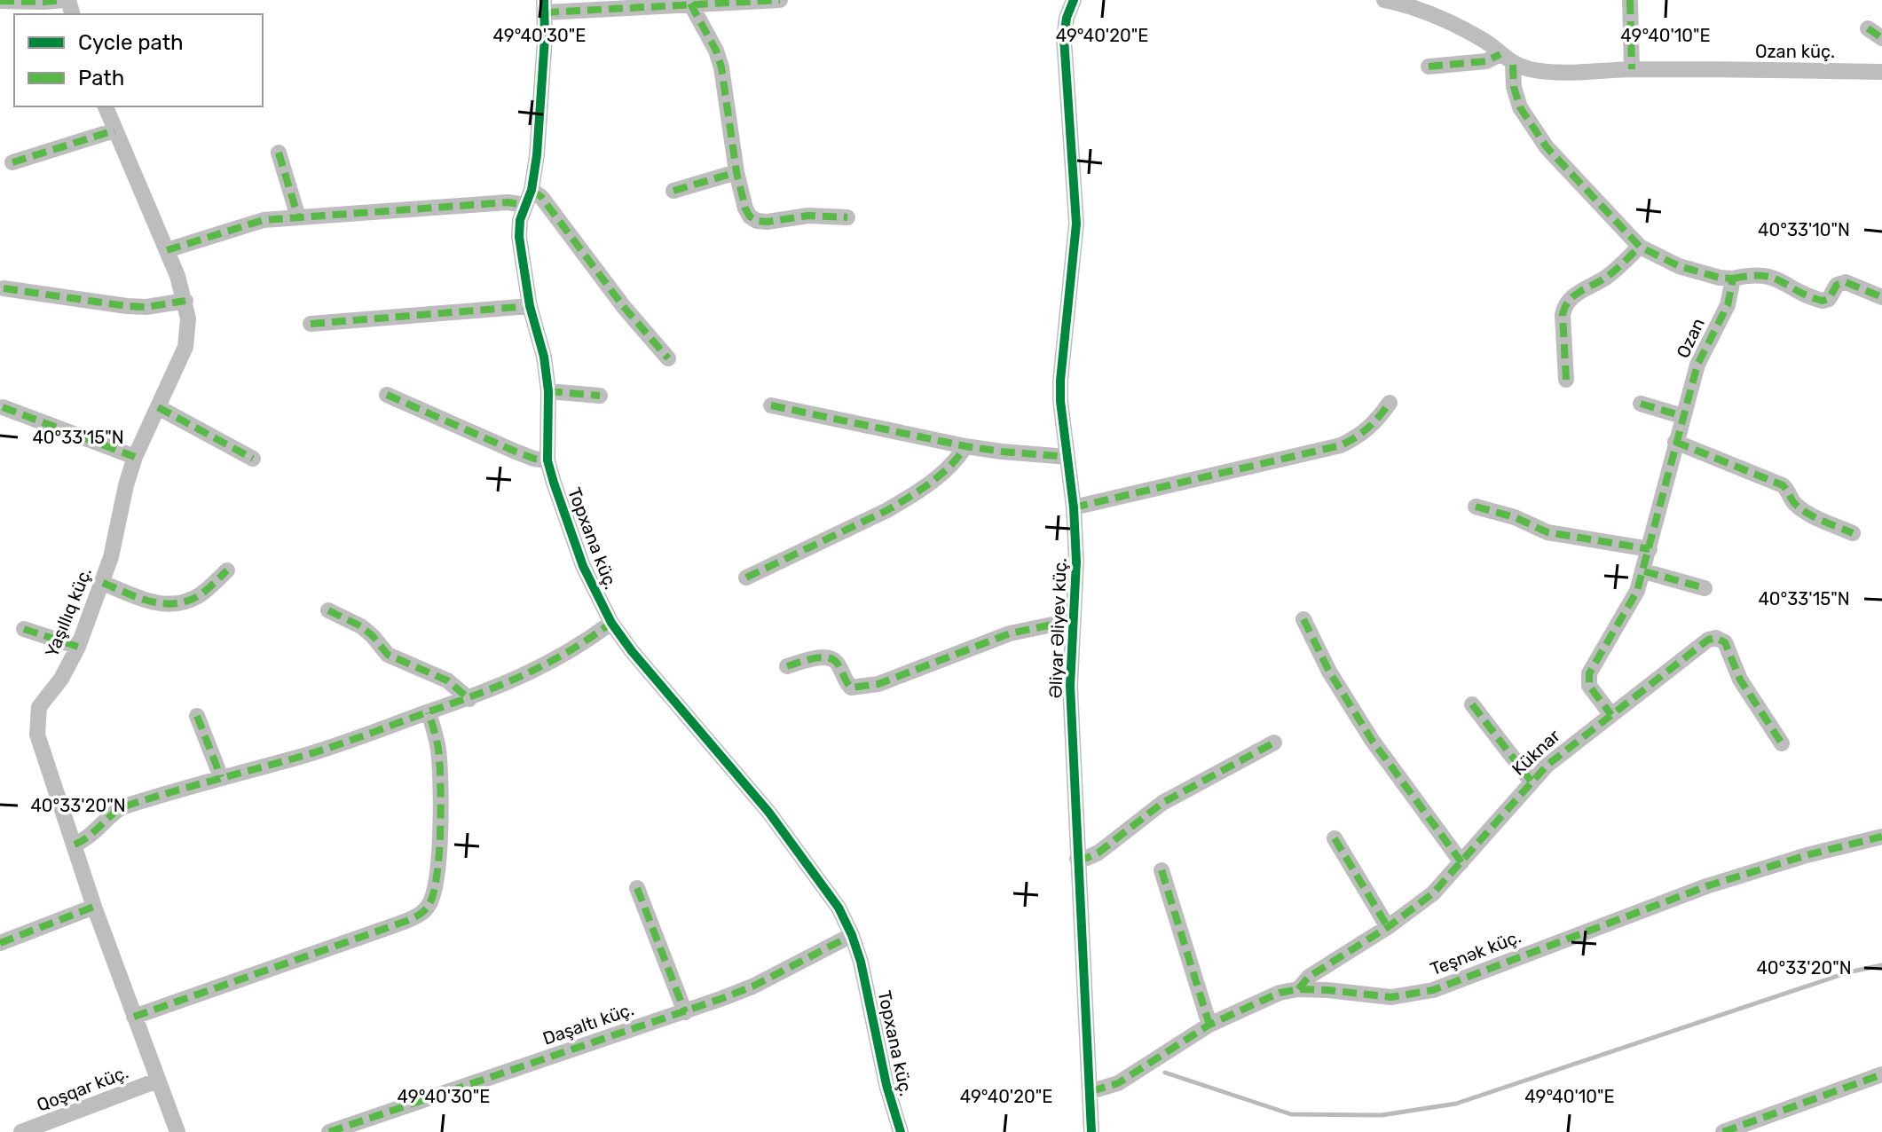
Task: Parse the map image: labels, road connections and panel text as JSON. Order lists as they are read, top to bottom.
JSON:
{
  "streets": {
    "street": [
      "Ozan küç.",
      "Ozan",
      "Topxana küç.",
      "Yaşıllıq küç.",
      "Əliyar Əliyev küç.",
      "Küknar",
      "Teşnək küç.",
      "Daşaltı küç.",
      "Qoşqar küç."
    ]
  },
  "crossings": [
    ["Ozan", "Küknar"],
    ["Topxana küç.", "Daşaltı küç."],
    ["Yaşıllıq küç.", "Qoşqar küç."],
    ["Əliyar Əliyev küç.", "Teşnək küç."],
    ["Küknar", "Teşnək küç."]
  ],
  "legend": ["Cycle path", "Path"],
  "coordinates": [
    "49°40'30\"E",
    "49°40'20\"E",
    "49°40'10\"E",
    "40°33'10\"N",
    "40°33'15\"N",
    "40°33'20\"N"
  ]
}
